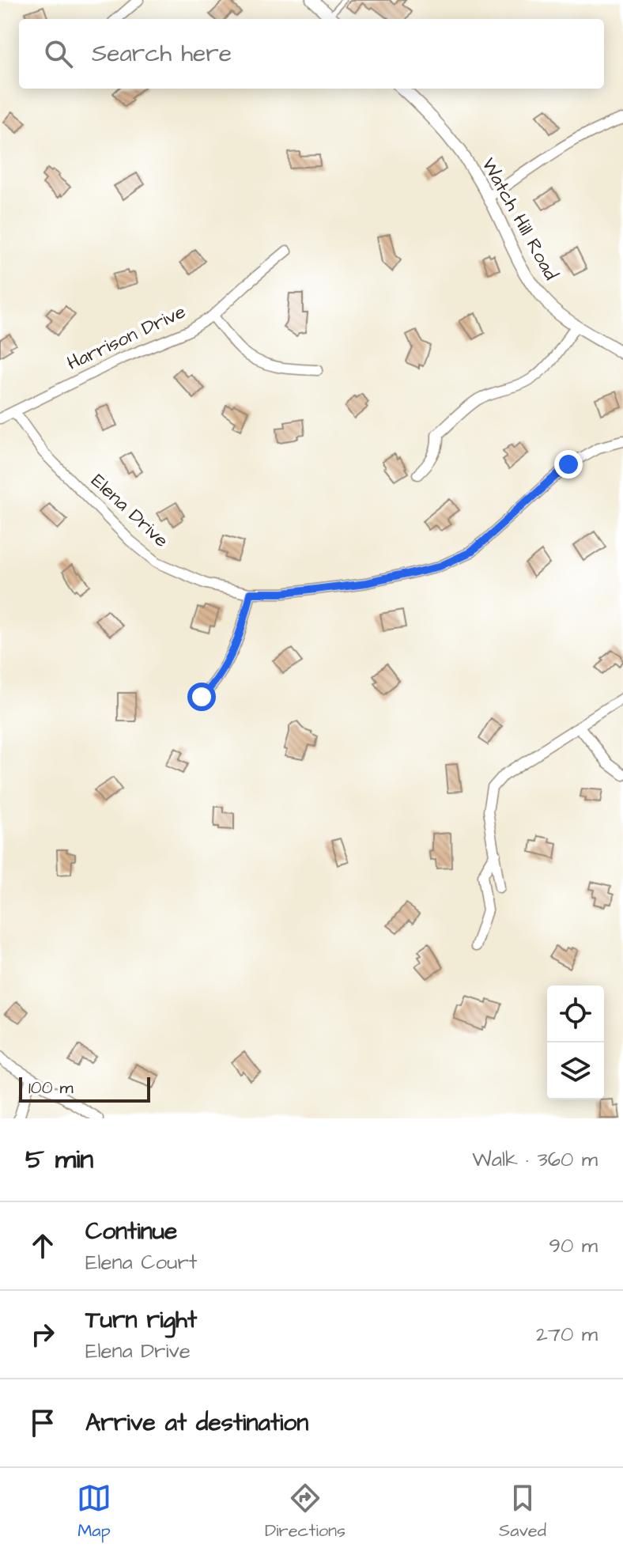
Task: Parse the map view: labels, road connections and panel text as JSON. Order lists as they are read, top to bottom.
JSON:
{
  "streets": {
    "street": ["Watch Hill Road", "Harrison Drive", "Elena Drive"]
  },
  "crossings": [
    ["Harrison Drive", "Elena Drive"]
  ],
  "scale_bar": "100 m",
  "page": {
    "search": "Search here",
    "scale": "100 m",
    "heading": ["5 min", "Walk · 360 m"],
    "list": [
      ["Continue", "Elena Court", "90 m"],
      ["Turn right", "Elena Drive", "270 m"],
      "Arrive at destination"
    ],
    "nav": ["Map", "Directions", "Saved"]
  }
}
